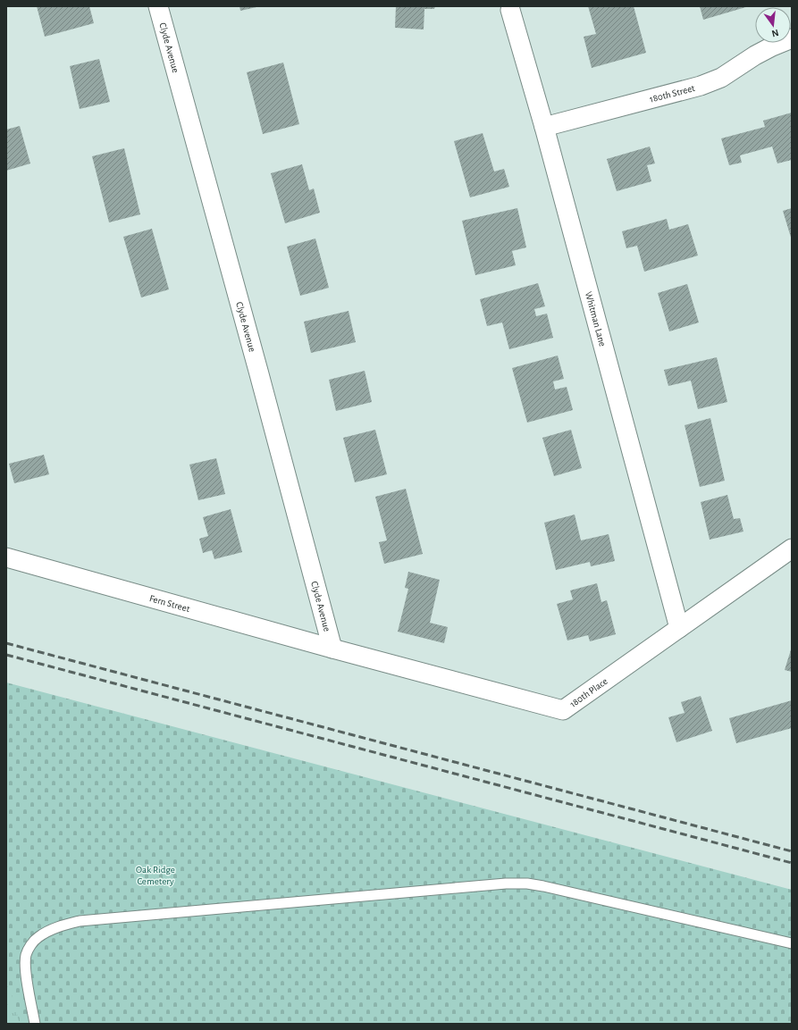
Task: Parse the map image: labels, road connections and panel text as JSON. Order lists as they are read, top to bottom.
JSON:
{
  "streets": {
    "street": [
      "Clyde Avenue",
      "180th Street",
      "Whitman Lane",
      "Fern Street",
      "180th Place"
    ]
  },
  "crossings": [
    ["Clyde Avenue", "Fern Street"],
    ["Clyde Avenue", "180th Place"],
    ["180th Street", "Whitman Lane"],
    ["Whitman Lane", "180th Place"],
    ["Fern Street", "180th Place"]
  ],
  "parks": ["Oak Ridge Cemetery"],
  "north": "bottom"
}
